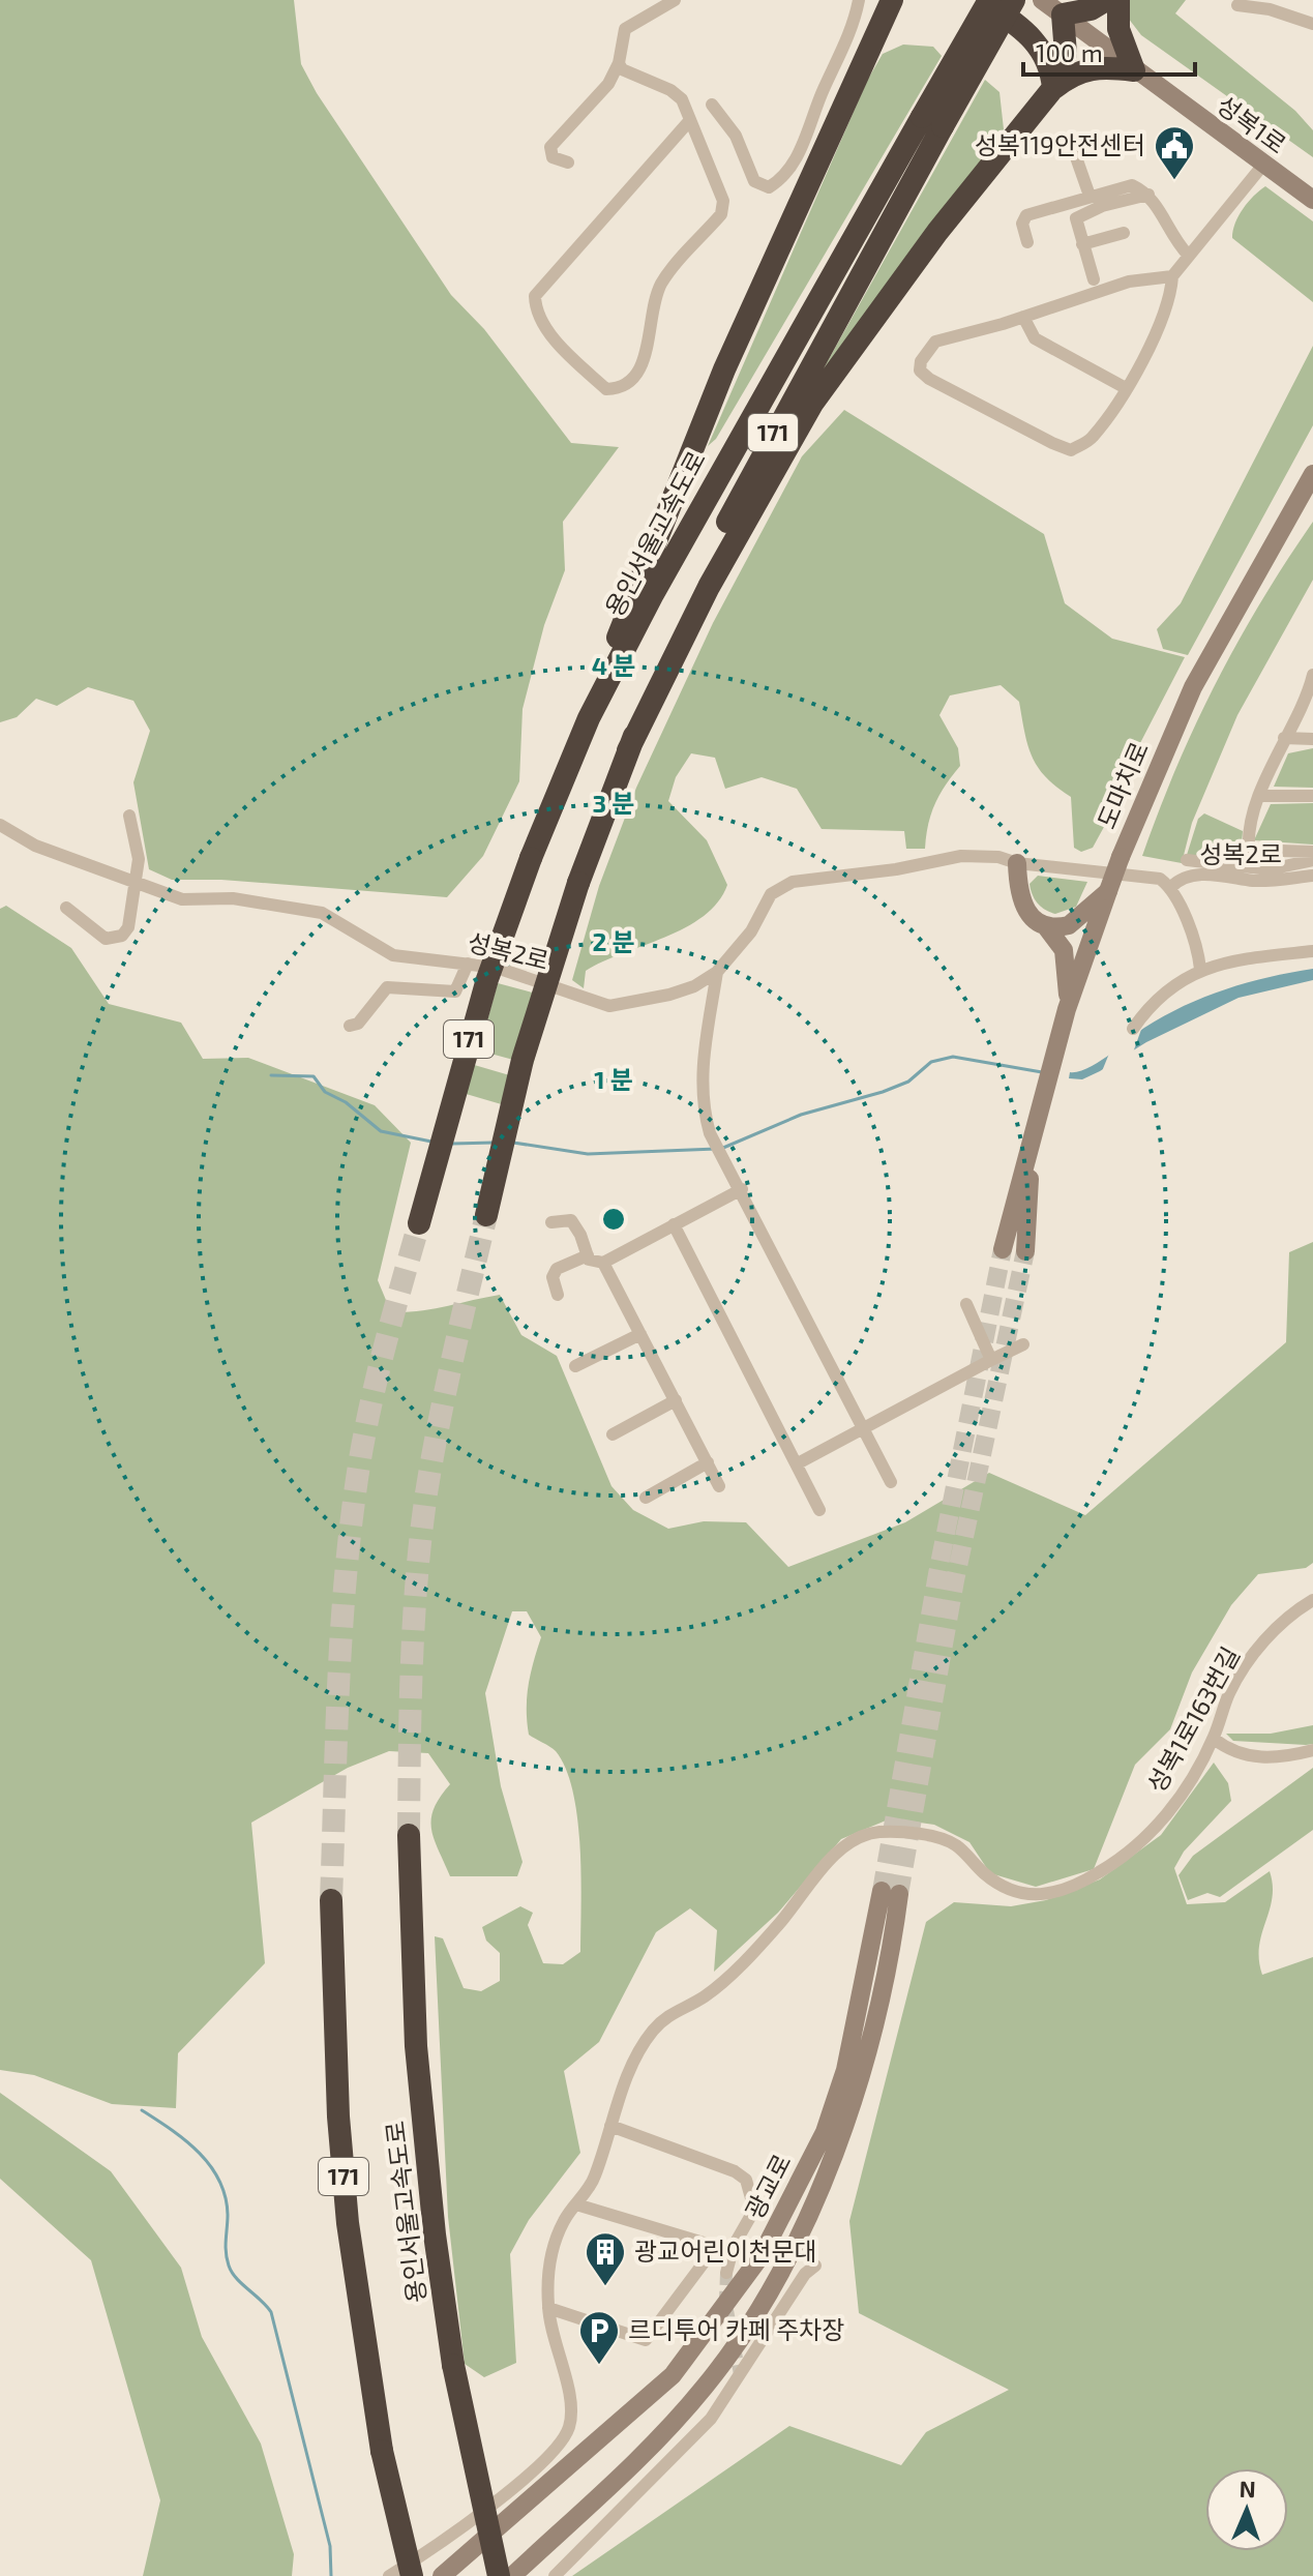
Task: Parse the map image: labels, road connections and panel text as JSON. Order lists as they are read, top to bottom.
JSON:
{
  "streets": {
    "highway": ["171", "용인서울고속도로"],
    "main road": ["성복1로", "도마치로", "광교로"],
    "street": ["성복2로", "성복1로163번길"]
  },
  "places": {
    "public building": ["성복119안전센터"],
    "building": ["광교어린이천문대"],
    "parking": ["르디투어 카페 주차장"]
  },
  "scale_bar": "100 m",
  "north": "top",
  "rings": [
    "4 분",
    "3 분",
    "2 분",
    "1 분"
  ]
}
